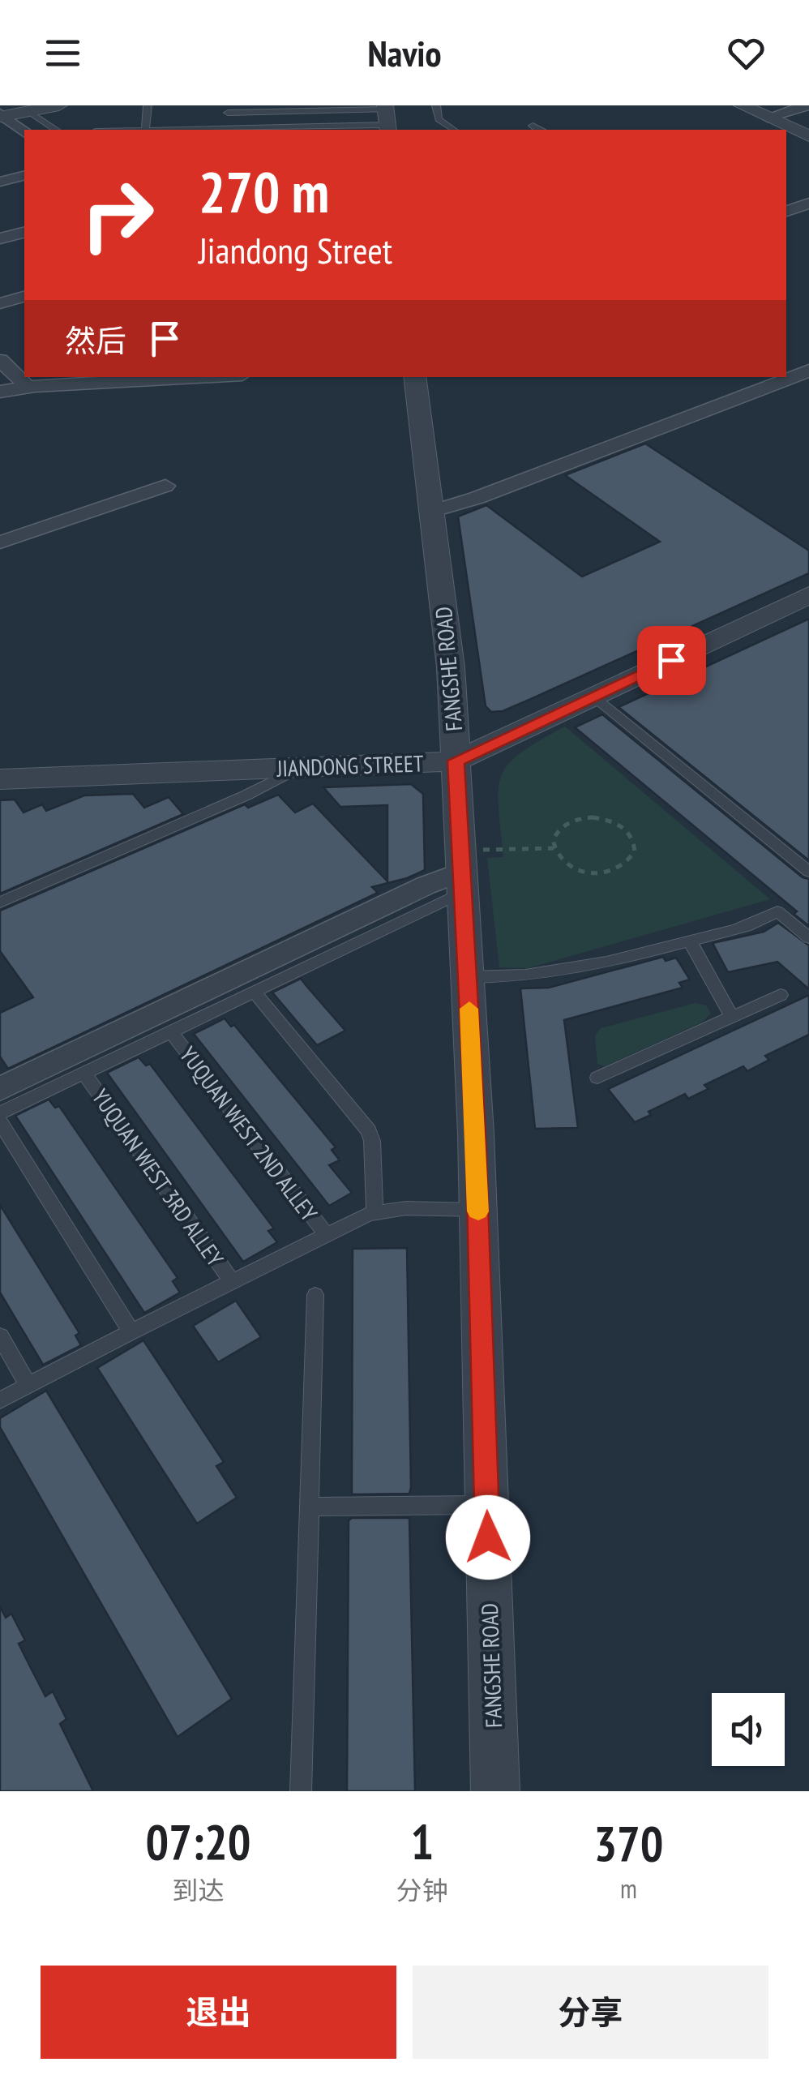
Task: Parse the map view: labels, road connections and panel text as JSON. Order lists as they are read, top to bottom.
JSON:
{
  "streets": {
    "street": ["FANGSHE ROAD", "JIANDONG STREET"],
    "lane": ["YUQUAN WEST 2ND ALLEY", "YUQUAN WEST 3RD ALLEY"]
  },
  "crossings": [
    ["FANGSHE ROAD", "JIANDONG STREET"]
  ],
  "page": {
    "header": "Navio",
    "turn": ["270 m", "Jiandong Street"],
    "then": "然后",
    "eta": [
      "07:20",
      "到达",
      "1",
      "分钟",
      "370",
      "m"
    ],
    "buttons": ["退出", "分享"]
  }
}
